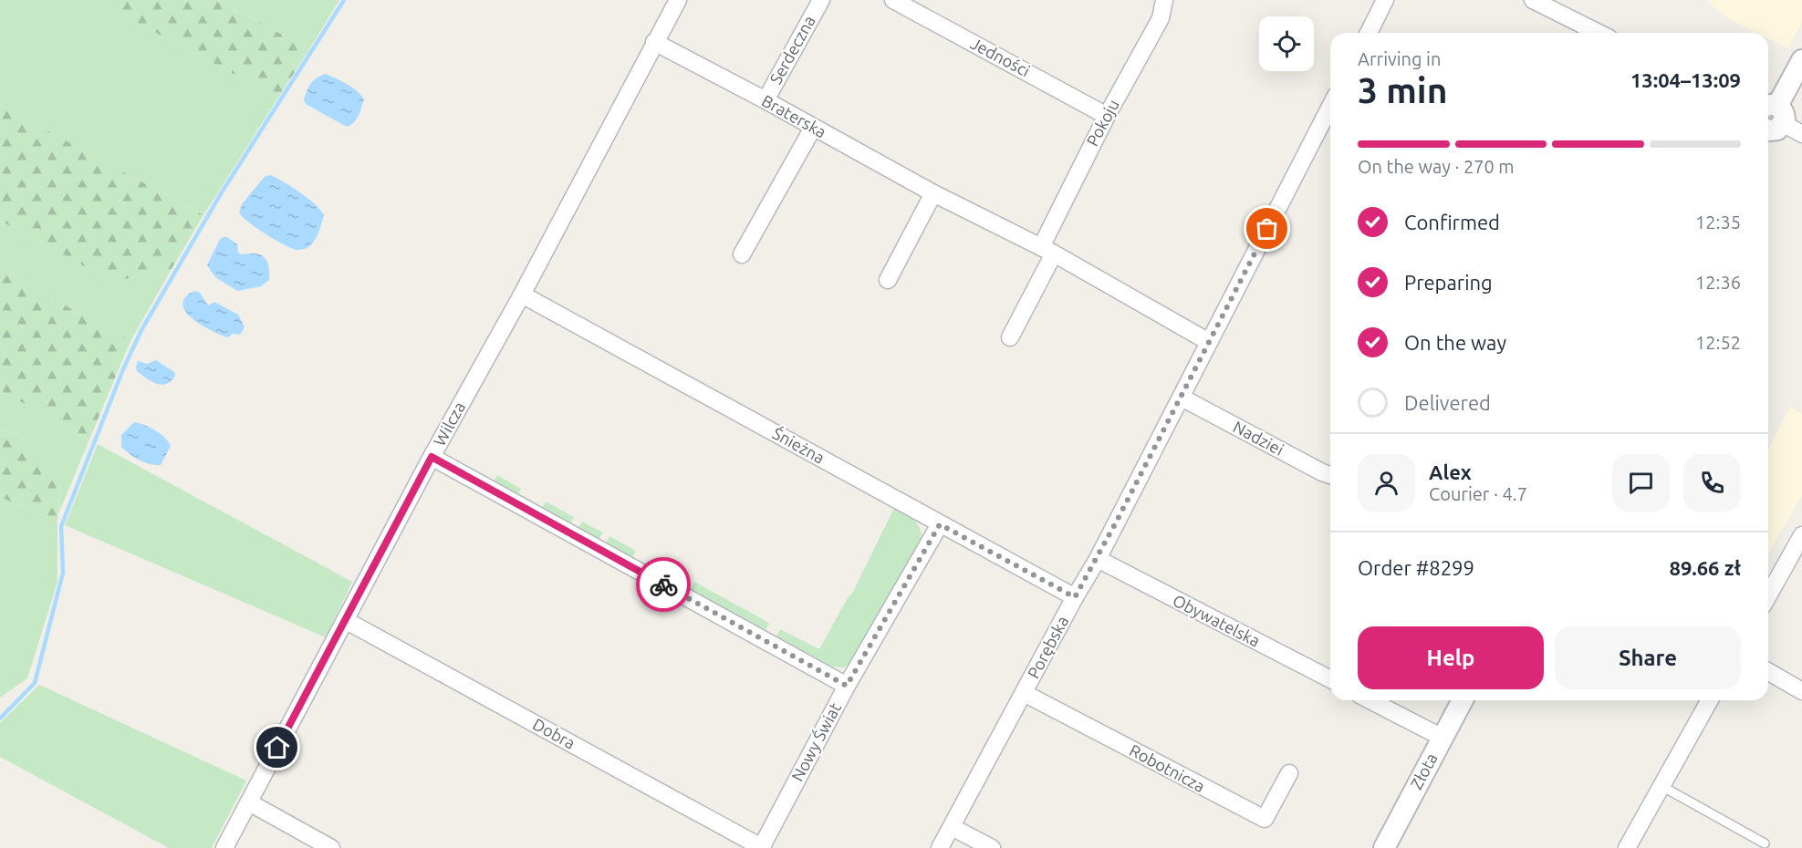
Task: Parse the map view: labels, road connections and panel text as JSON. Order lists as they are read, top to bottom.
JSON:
{
  "streets": {
    "street": [
      "Serdeczna",
      "Jedności",
      "Braterska",
      "Pokoju",
      "Wilcza",
      "Nadziei",
      "Śnieżna",
      "Obywatelska",
      "Porębska",
      "Dobra",
      "Nowy Świat",
      "Robotnicza",
      "Złota"
    ]
  },
  "crossings": [
    ["Serdeczna", "Braterska"],
    ["Jedności", "Pokoju"],
    ["Braterska", "Pokoju"],
    ["Braterska", "Wilcza"],
    ["Braterska", "Porębska"],
    ["Wilcza", "Śnieżna"],
    ["Wilcza", "Dobra"],
    ["Nadziei", "Porębska"],
    ["Śnieżna", "Porębska"],
    ["Śnieżna", "Nowy Świat"],
    ["Obywatelska", "Porębska"],
    ["Porębska", "Robotnicza"],
    ["Dobra", "Nowy Świat"]
  ],
  "page": {
    "heading": ["3 min", "Arriving in", "13:04–13:09"],
    "panel": [
      "Alex",
      "Courier · 4.7",
      "Order #8299",
      "89.66 zł"
    ],
    "bar": "On the way · 270 m",
    "list": [
      ["Confirmed", "12:35"],
      ["Preparing", "12:36"],
      ["On the way", "12:52"],
      "Delivered"
    ],
    "buttons": ["Help", "Share"]
  }
}
